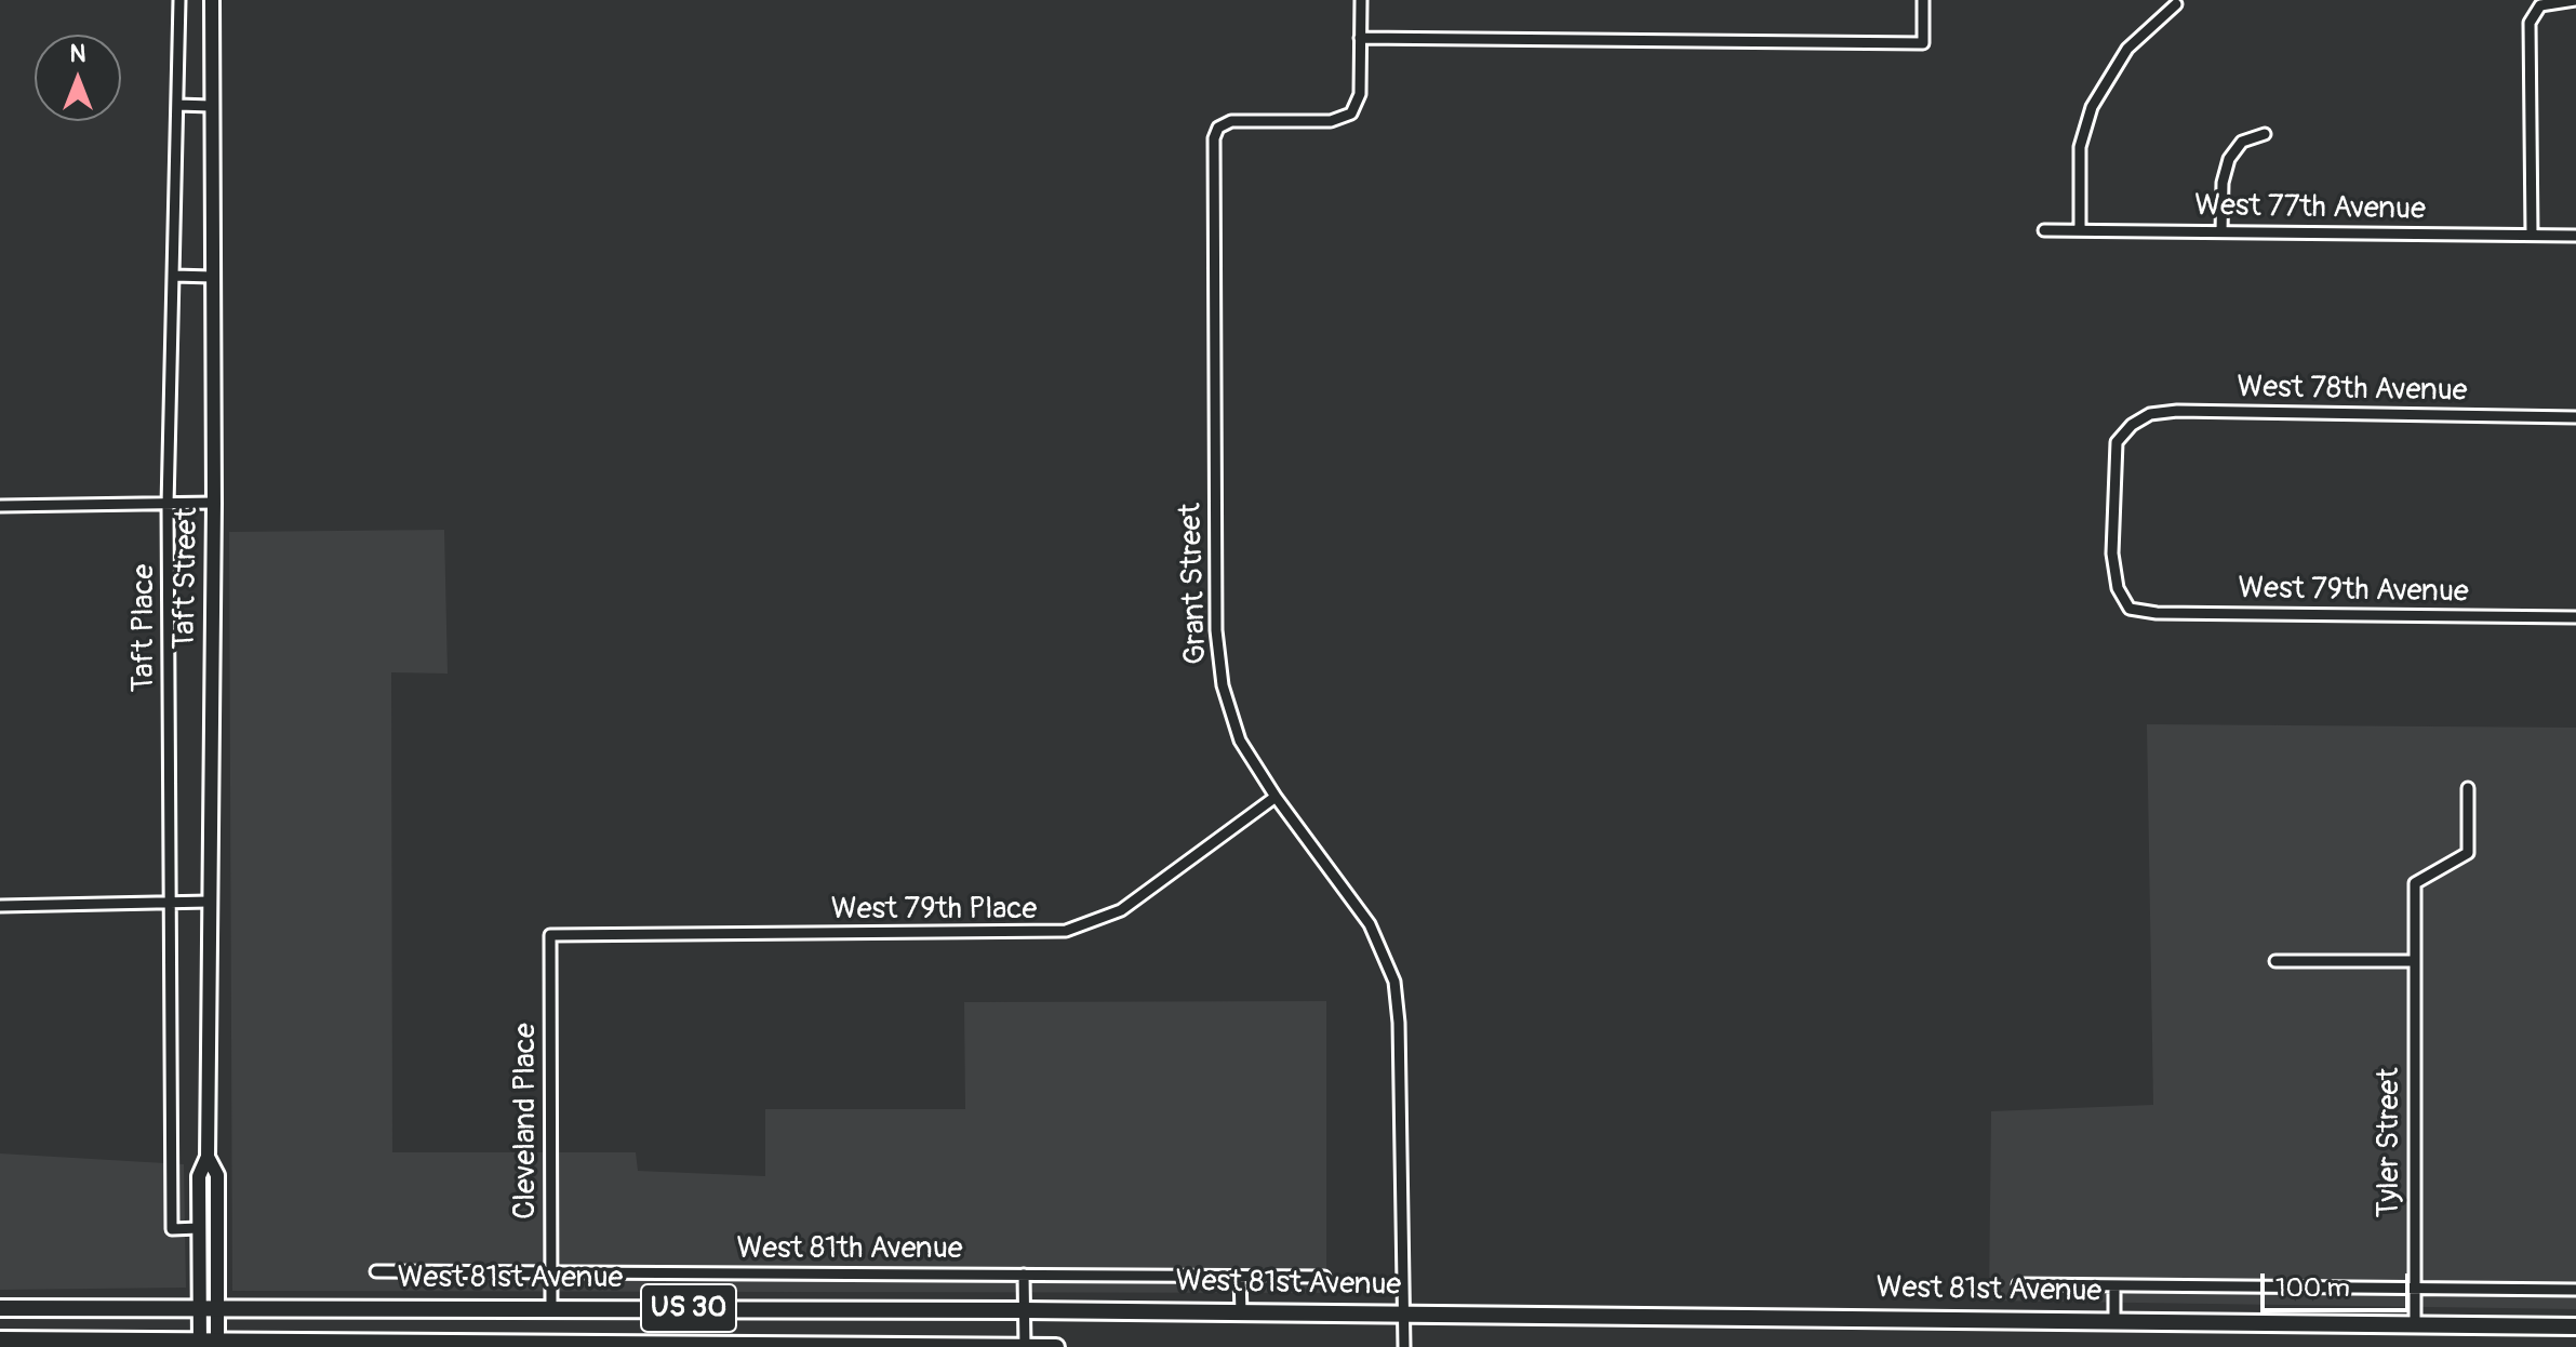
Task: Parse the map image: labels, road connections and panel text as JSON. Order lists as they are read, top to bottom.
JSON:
{
  "streets": {
    "main road": ["Taft Street", "West 81st Avenue", "US 30"],
    "street": [
      "West 77th Avenue",
      "West 78th Avenue",
      "Grant Street",
      "West 79th Avenue",
      "Taft Place",
      "West 79th Place",
      "Cleveland Place",
      "Tyler Street",
      "West 81th Avenue"
    ]
  },
  "crossings": [
    ["West 78th Avenue", "West 79th Avenue"],
    ["Taft Street", "Taft Place"],
    ["Taft Street", "West 81st Avenue"],
    ["Grant Street", "West 79th Place"],
    ["Grant Street", "West 81st Avenue"],
    ["West 79th Place", "Cleveland Place"],
    ["Cleveland Place", "West 81th Avenue"],
    ["Cleveland Place", "West 81st Avenue"],
    ["Tyler Street", "West 81st Avenue"]
  ],
  "scale_bar": "100 m",
  "north": "top"
}
